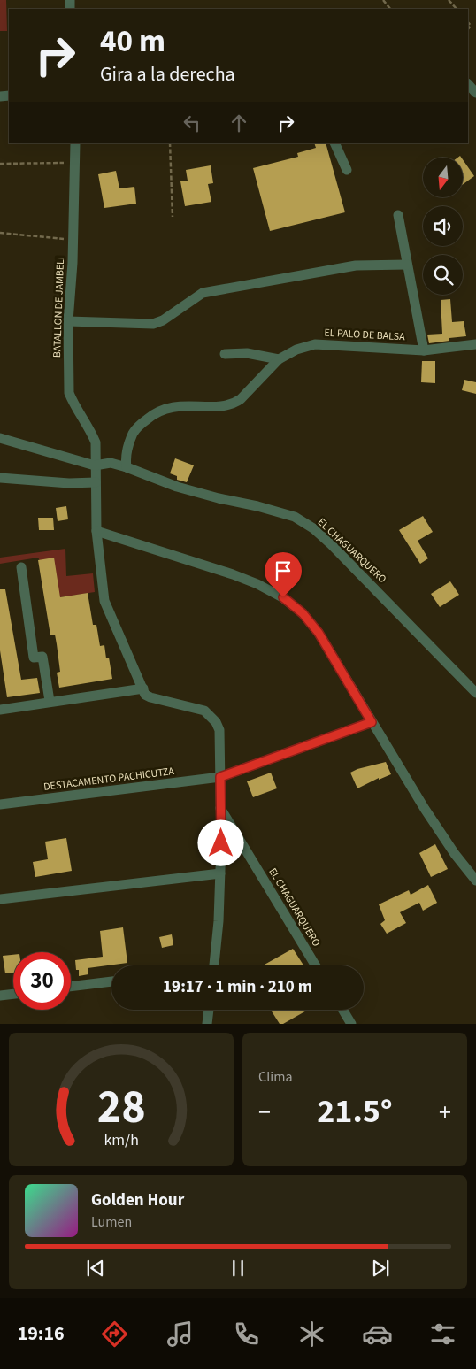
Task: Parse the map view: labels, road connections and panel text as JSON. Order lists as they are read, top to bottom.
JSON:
{
  "streets": {
    "street": [
      "BATALLON DE JAMBELI",
      "EL PALO DE BALSA",
      "EL CHAGUARQUERO",
      "DESTACAMENTO PACHICUTZA"
    ]
  },
  "crossings": [
    ["BATALLON DE JAMBELI", "EL CHAGUARQUERO"],
    ["EL PALO DE BALSA", "EL CHAGUARQUERO"]
  ],
  "north": "bottom",
  "page": {
    "turn": ["40 m", "Gira a la derecha"],
    "limit": "30",
    "trip": "19:17 · 1 min · 210 m",
    "tile": "Clima",
    "heat": ["−", "21.5°", "+"],
    "song": ["Golden Hour", "Lumen"],
    "tabs": "19:16",
    "gauge": ["28", "km/h"]
  }
}
